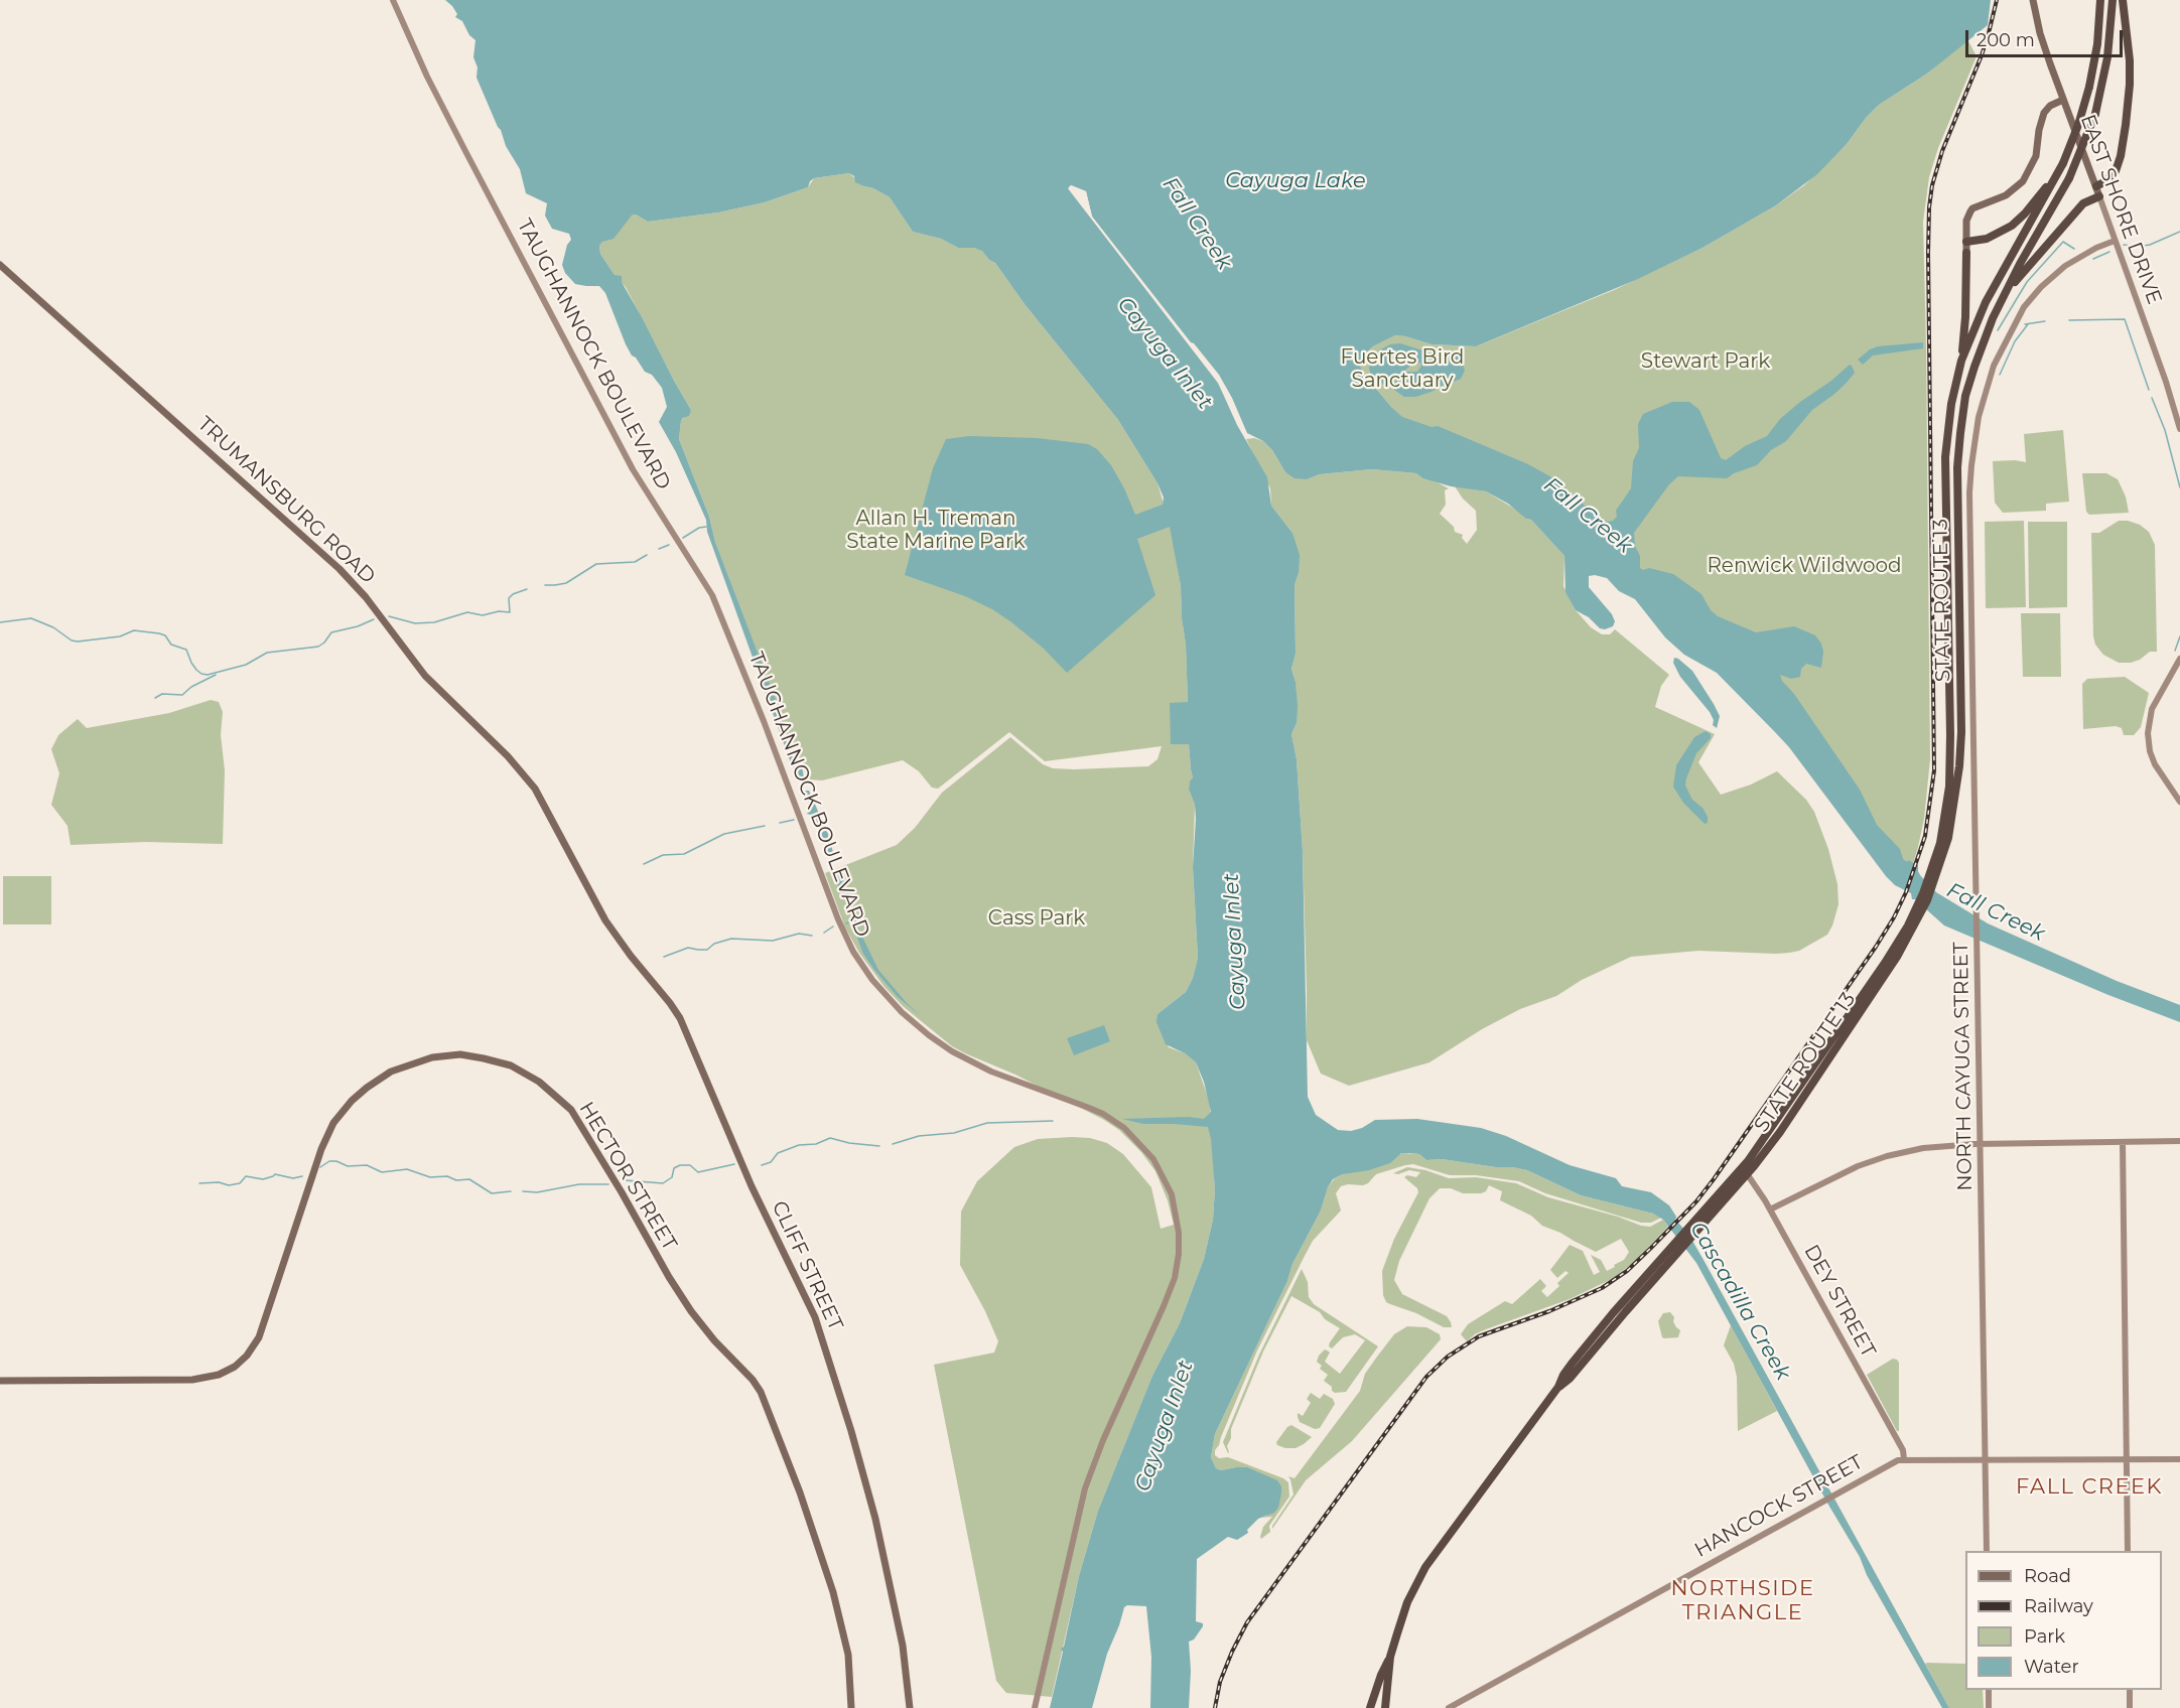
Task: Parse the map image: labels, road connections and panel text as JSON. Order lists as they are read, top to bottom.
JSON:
{
  "streets": {
    "highway": ["STATE ROUTE 13"],
    "main road": [
      "EAST SHORE DRIVE",
      "TRUMANSBURG ROAD",
      "HECTOR STREET",
      "CLIFF STREET"
    ],
    "street": [
      "TAUGHANNOCK BOULEVARD",
      "NORTH CAYUGA STREET",
      "DEY STREET",
      "HANCOCK STREET"
    ]
  },
  "crossings": [
    ["EAST SHORE DRIVE", "NORTH CAYUGA STREET"],
    ["TRUMANSBURG ROAD", "CLIFF STREET"],
    ["STATE ROUTE 13", "DEY STREET"],
    ["DEY STREET", "HANCOCK STREET"]
  ],
  "districts": ["FALL CREEK", "NORTHSIDE TRIANGLE"],
  "water": [
    "Cayuga Lake",
    "Fall Creek",
    "Cayuga Inlet",
    "Cascadilla Creek"
  ],
  "parks": [
    "Fuertes Bird Sanctuary",
    "Stewart Park",
    "Allan H. Treman State Marine Park",
    "Renwick Wildwood",
    "Cass Park"
  ],
  "legend": [
    "Road",
    "Railway",
    "Park",
    "Water"
  ],
  "scale_bar": "200 m"
}
